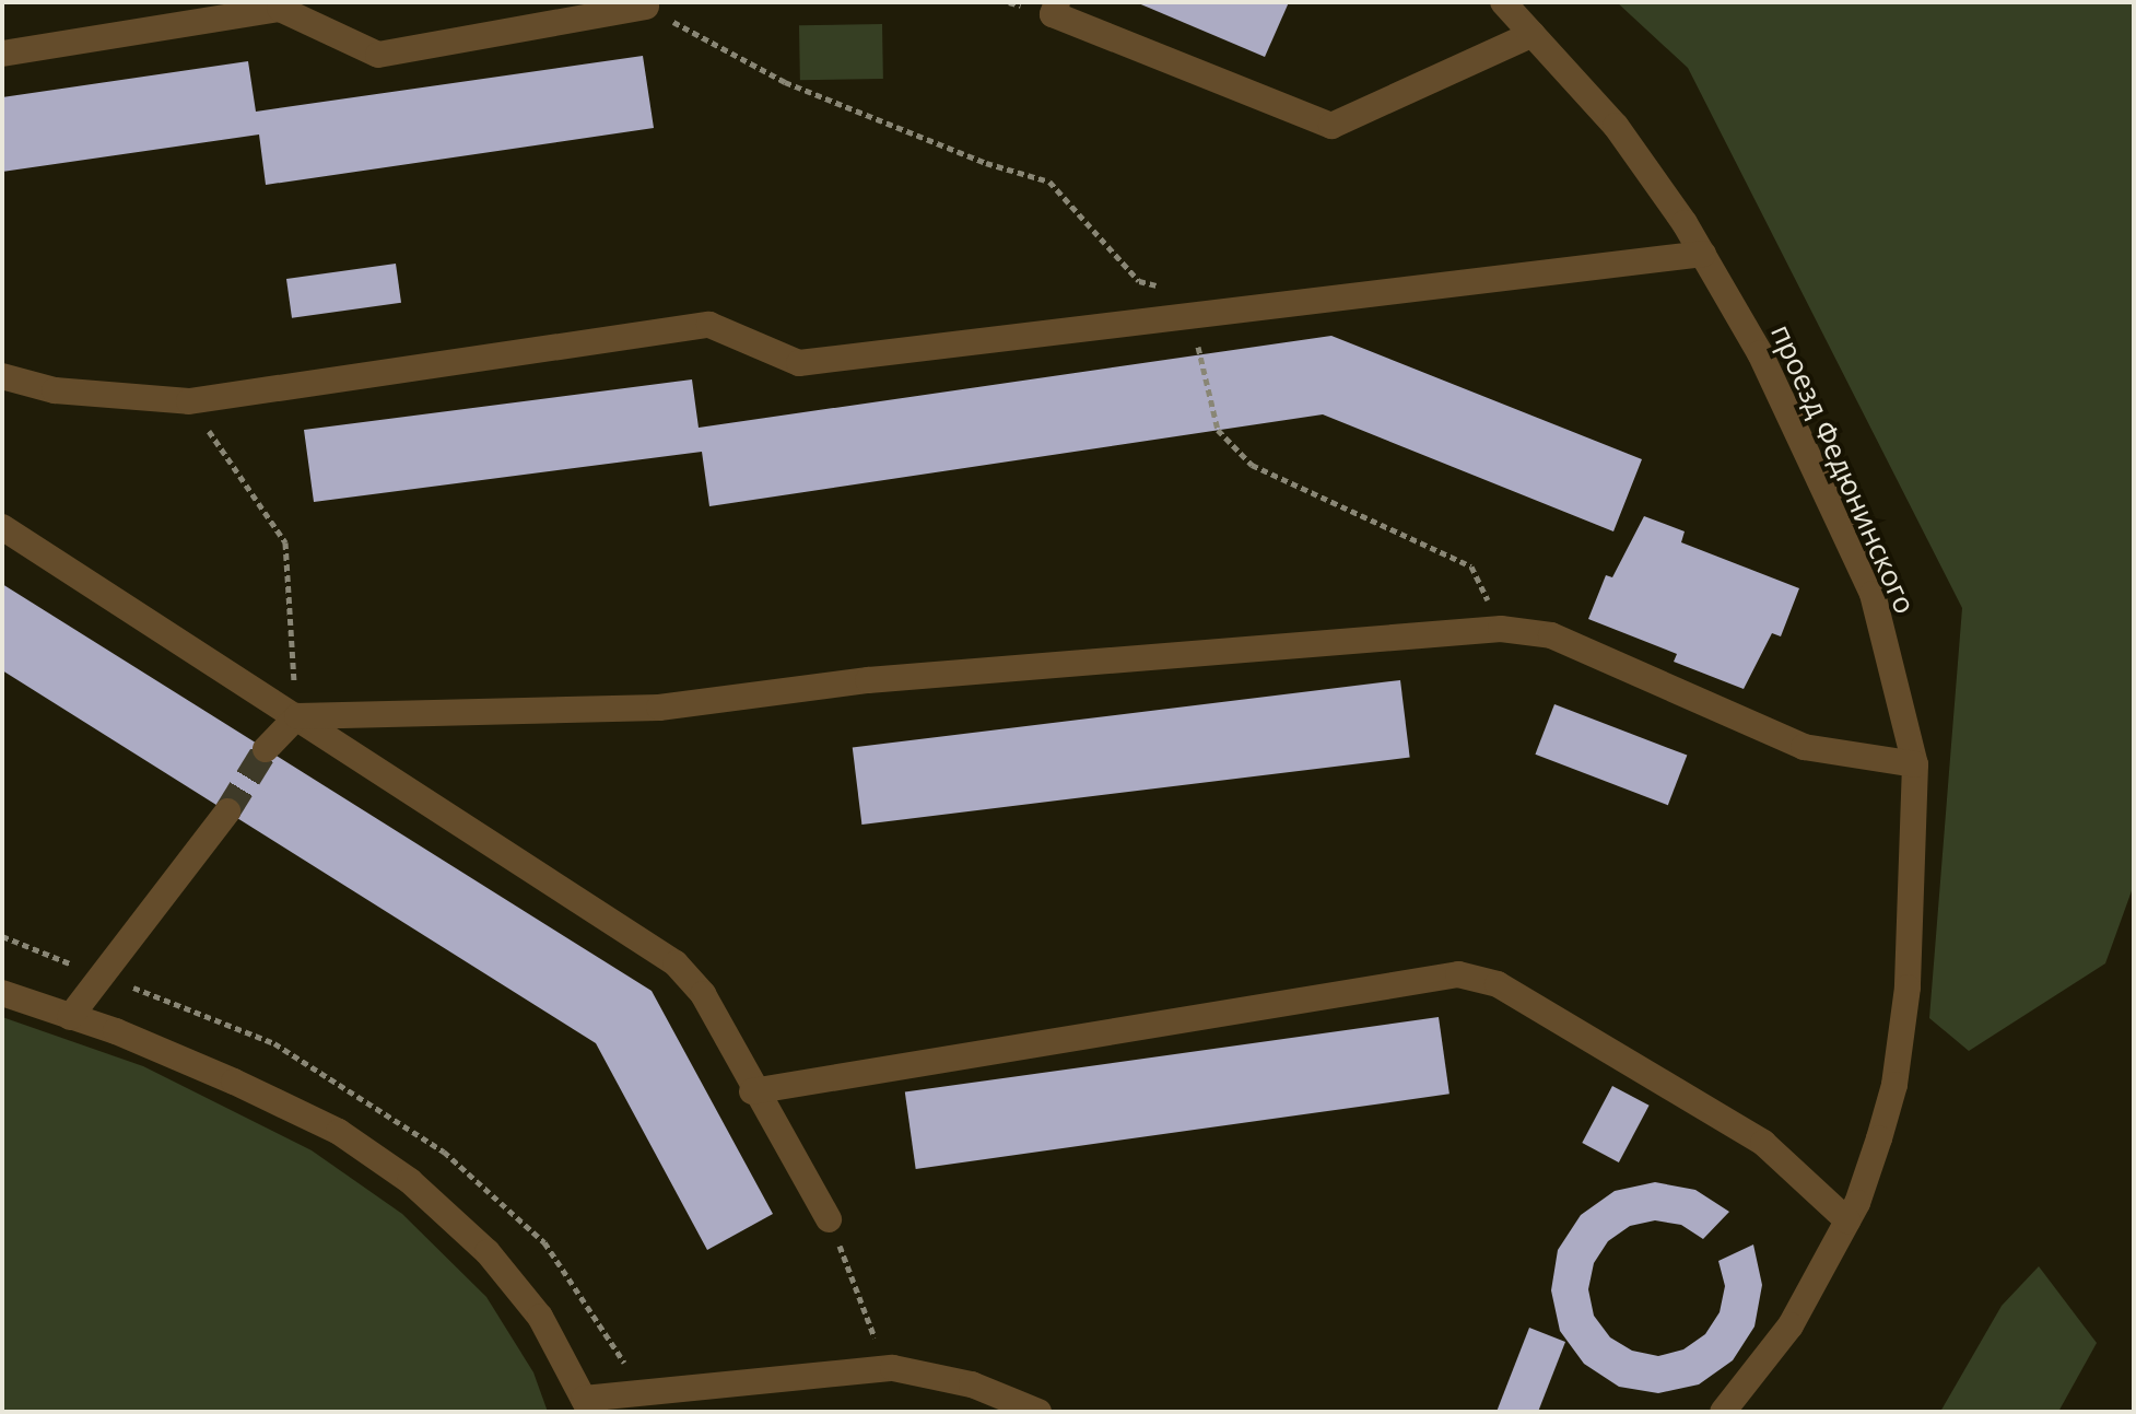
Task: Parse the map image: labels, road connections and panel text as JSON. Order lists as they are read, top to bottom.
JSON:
{
  "streets": {
    "street": ["проезд Федюнинского"]
  }
}
